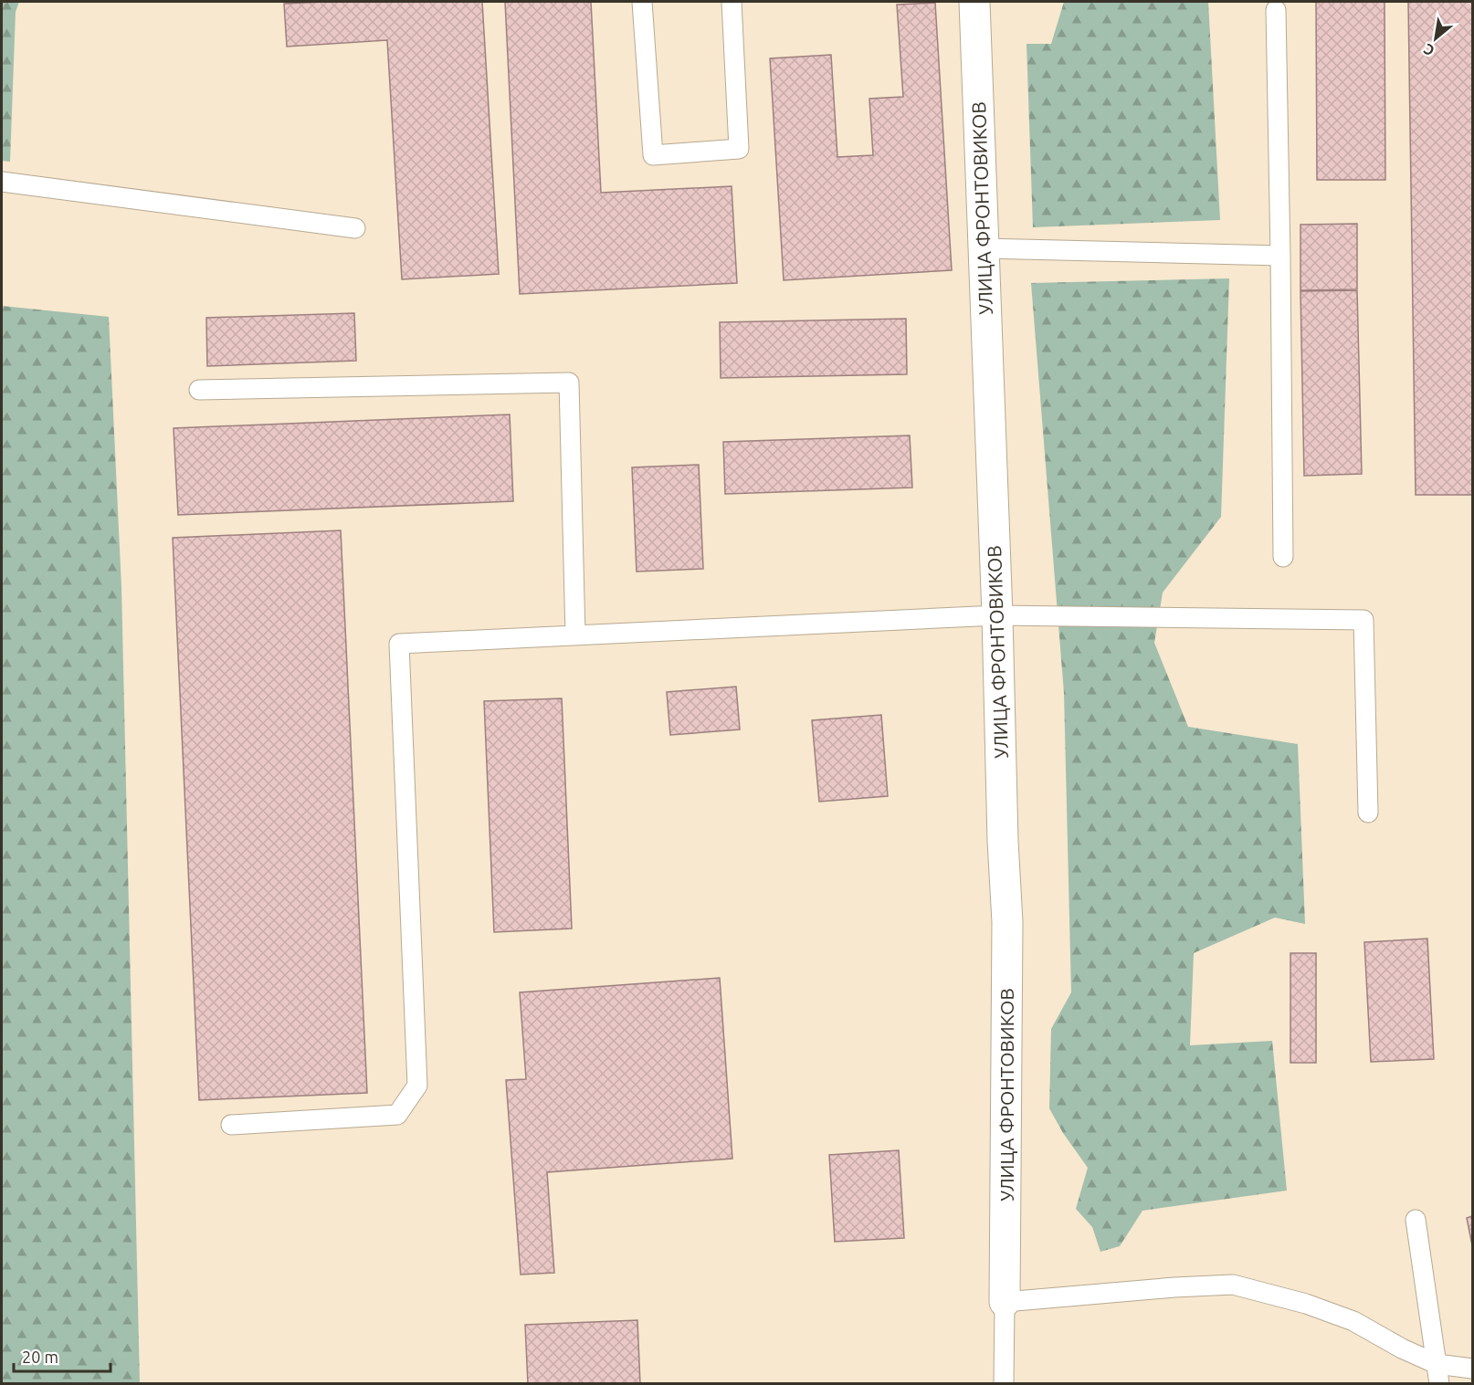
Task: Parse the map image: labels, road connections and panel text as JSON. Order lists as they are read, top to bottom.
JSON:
{
  "streets": {
    "street": ["УЛИЦА ФРОНТОВИКОВ"]
  },
  "scale_bar": "20 m",
  "north": "bottom left"
}
